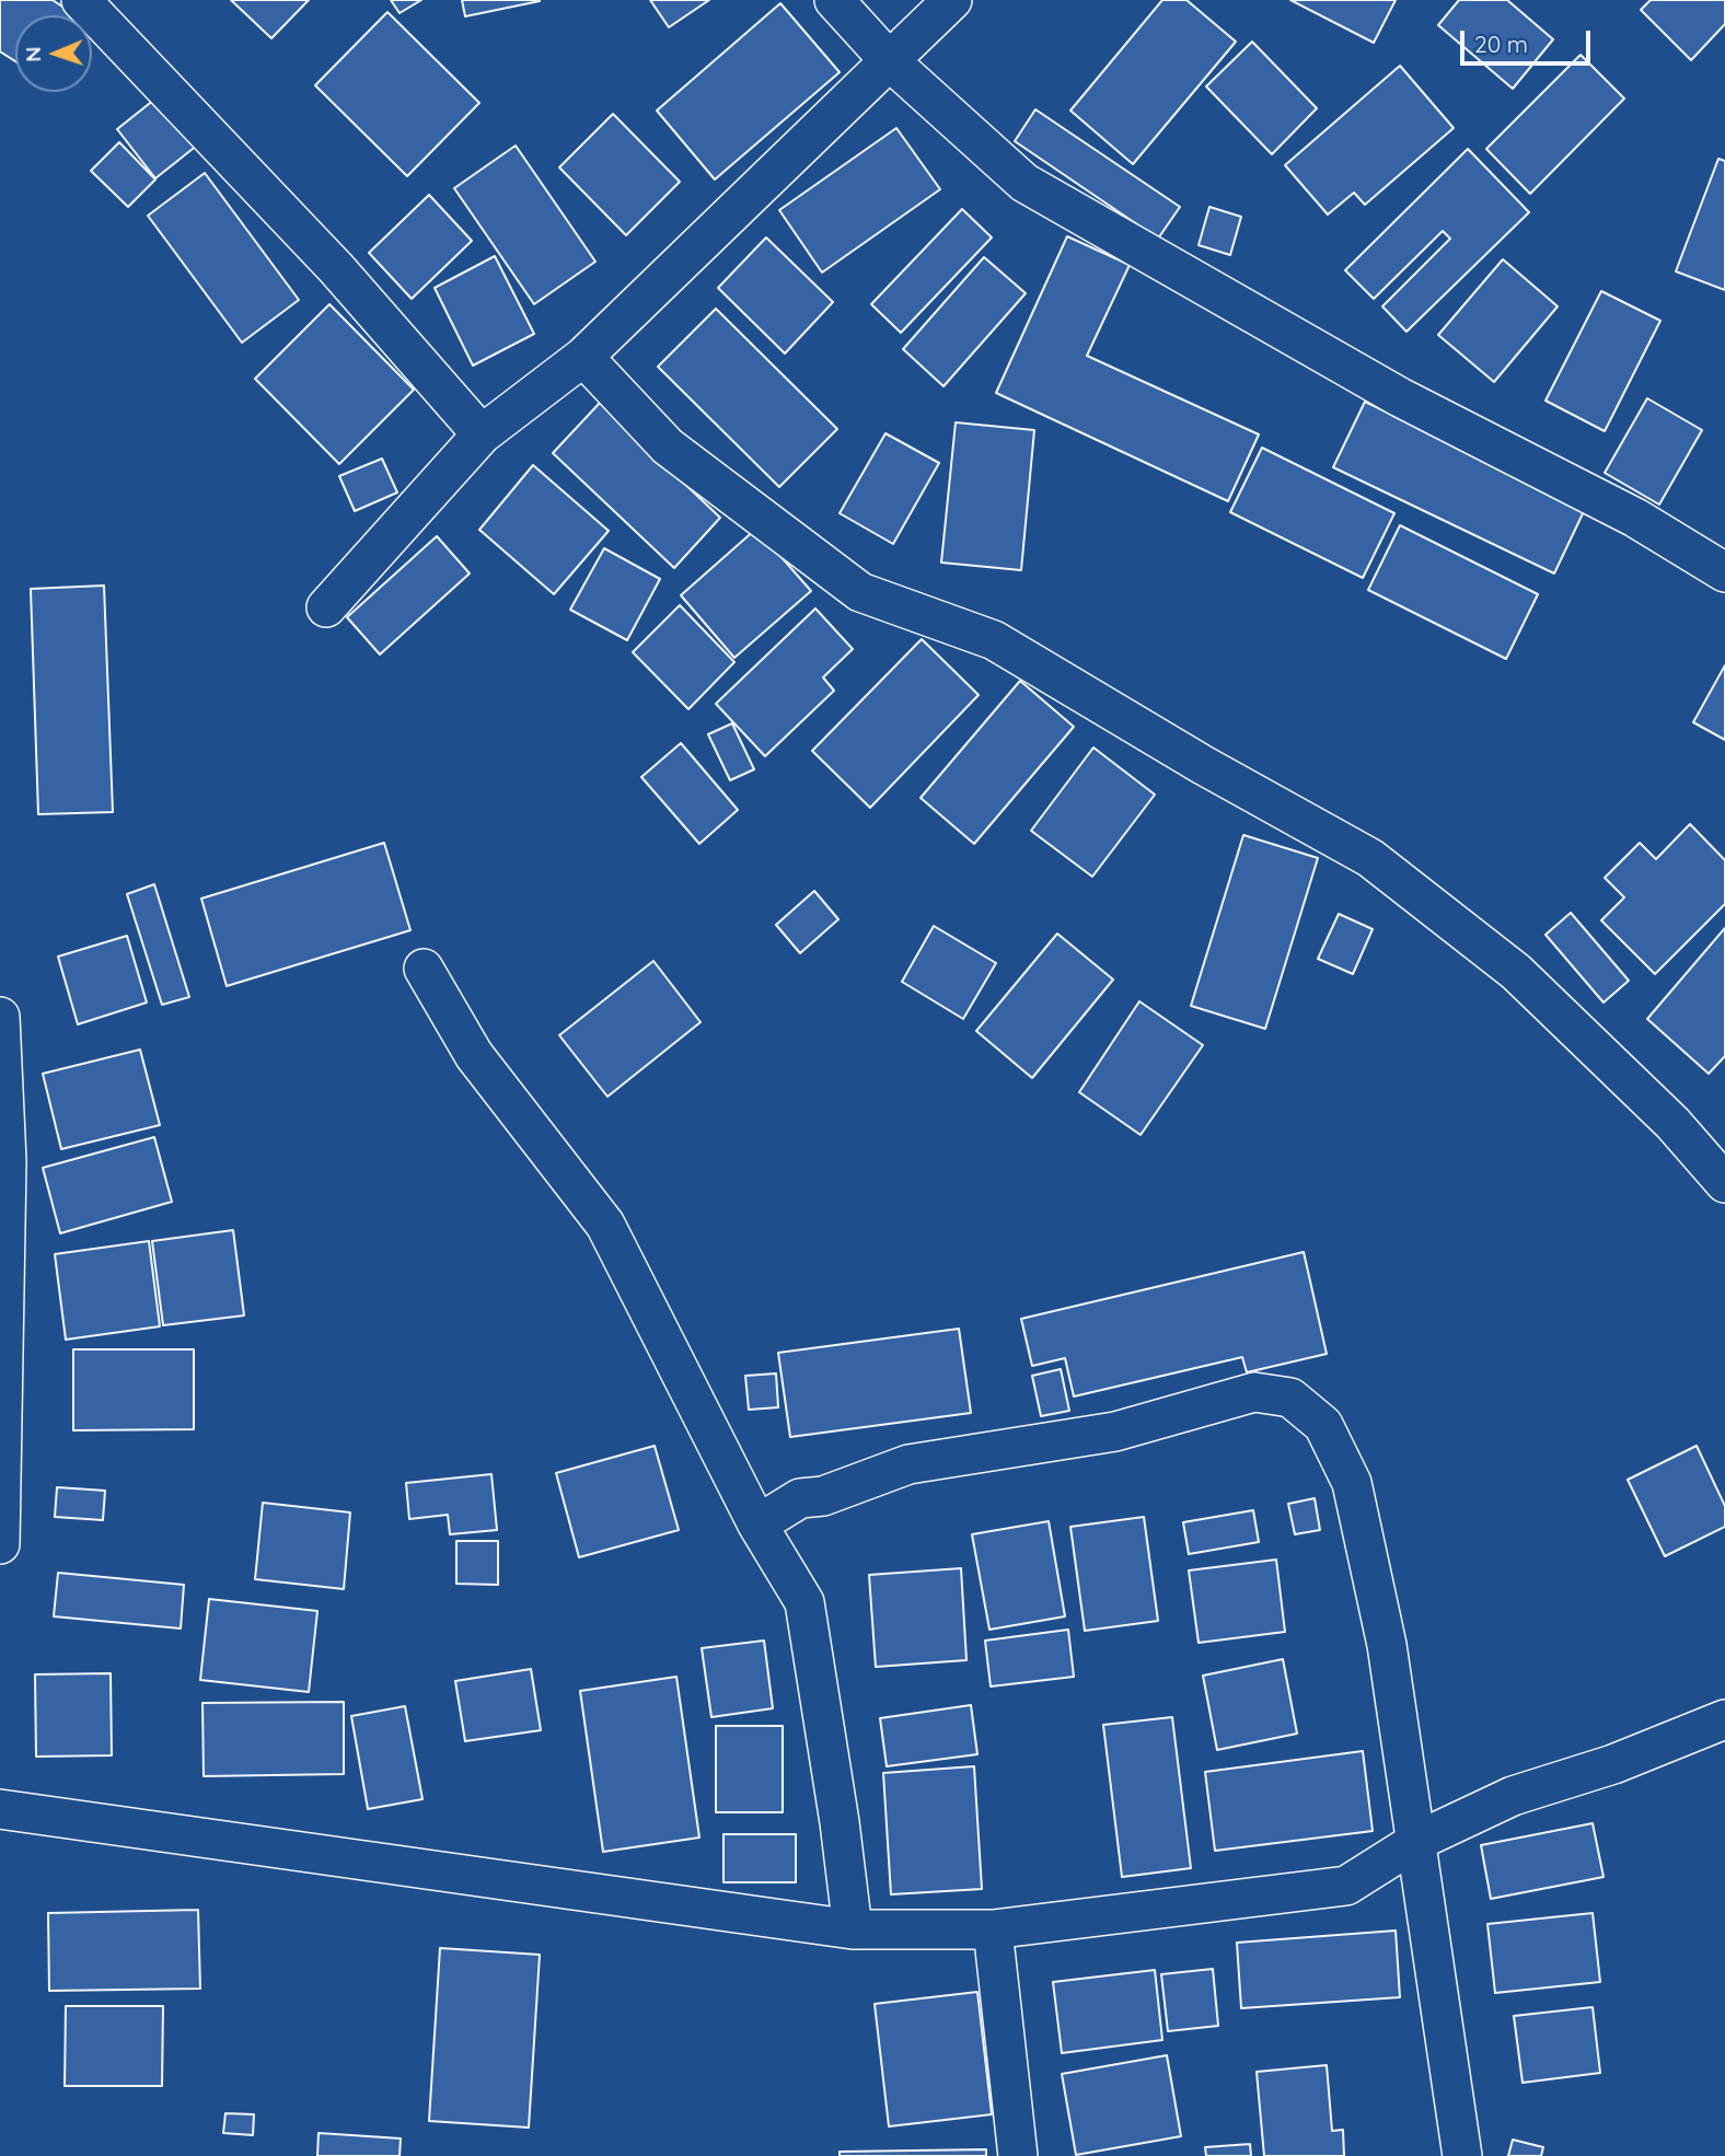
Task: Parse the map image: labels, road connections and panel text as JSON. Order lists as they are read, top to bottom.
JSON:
{
  "scale_bar": "20 m",
  "north": "left"
}
